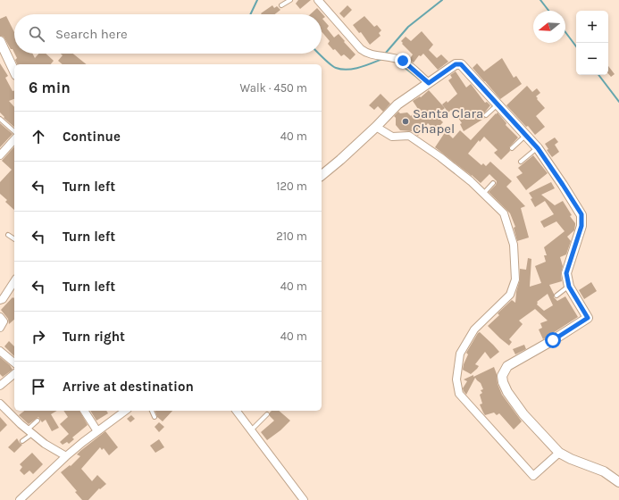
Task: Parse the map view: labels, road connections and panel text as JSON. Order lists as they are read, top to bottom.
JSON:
{
  "places": ["Santa Clara Chapel"],
  "north": "left",
  "page": {
    "map_buttons": ["+", "−"],
    "search": "Search here",
    "heading": ["6 min", "Walk · 450 m"],
    "list": [
      ["Continue", "40 m"],
      ["Turn left", "120 m"],
      ["Turn left", "210 m"],
      ["Turn left", "40 m"],
      ["Turn right", "40 m"],
      "Arrive at destination"
    ]
  }
}
